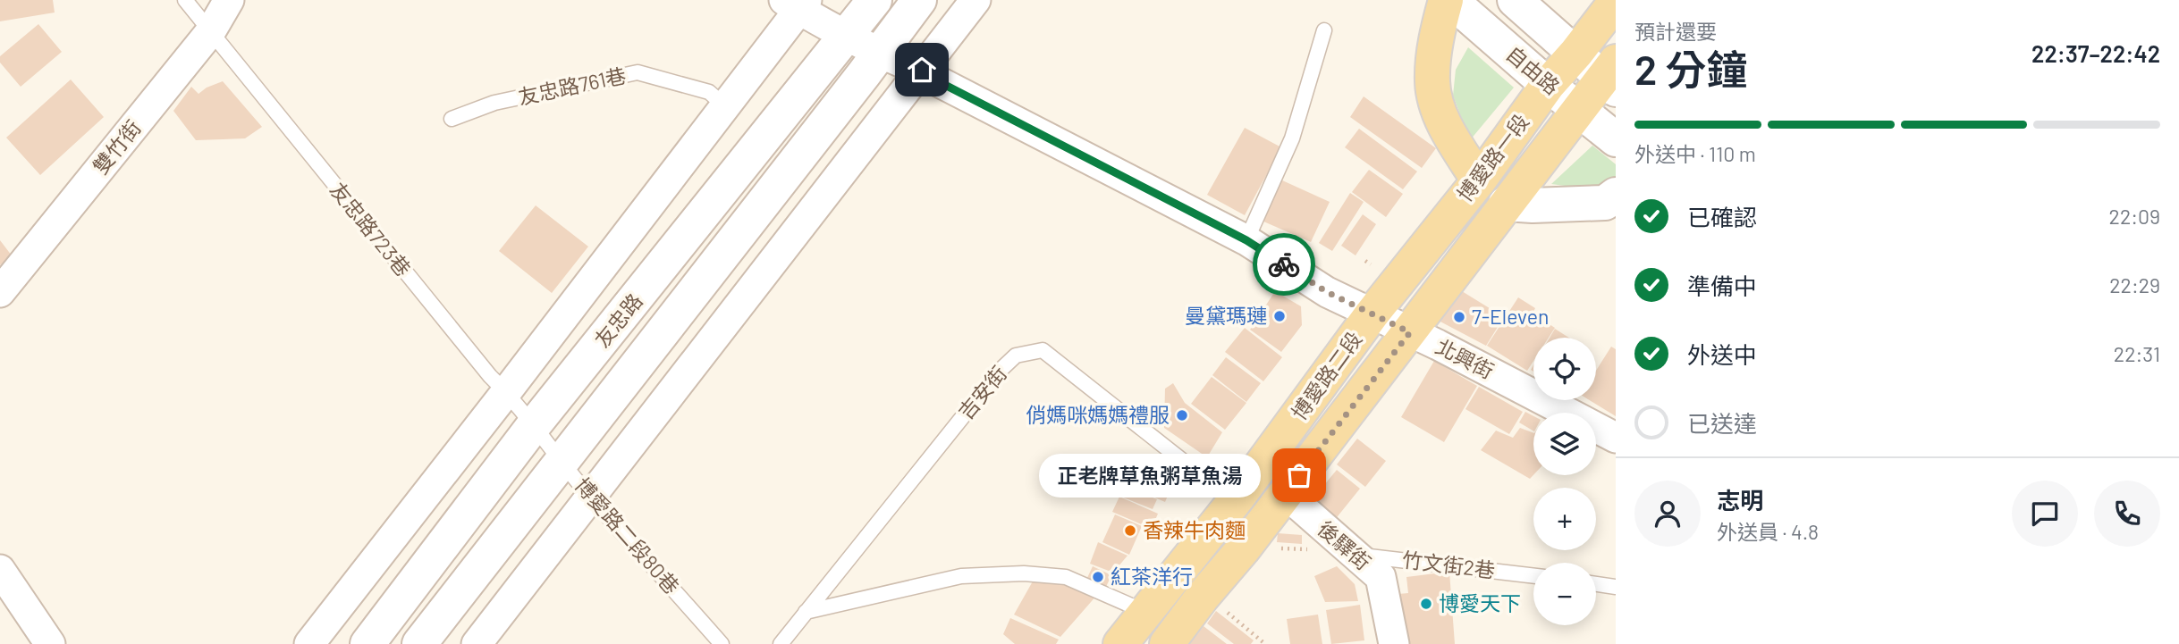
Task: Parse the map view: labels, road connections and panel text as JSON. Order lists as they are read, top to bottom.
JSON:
{
  "streets": {
    "main road": ["博愛路一段", "博愛路二段"],
    "street": [
      "自由路",
      "雙竹街",
      "友忠路",
      "北興街",
      "後驛街"
    ],
    "lane": [
      "友忠路761巷",
      "友忠路723巷",
      "吉安街",
      "博愛路二段80巷",
      "竹文街2巷"
    ]
  },
  "crossings": [
    ["自由路", "博愛路一段"],
    ["雙竹街", "友忠路723巷"],
    ["博愛路一段", "北興街"],
    ["博愛路一段", "博愛路二段"],
    ["友忠路723巷", "友忠路"],
    ["友忠路723巷", "博愛路二段80巷"],
    ["友忠路", "北興街"],
    ["友忠路", "博愛路二段80巷"],
    ["北興街", "博愛路二段"],
    ["博愛路二段", "吉安街"],
    ["博愛路二段", "後驛街"],
    ["後驛街", "竹文街2巷"]
  ],
  "places": [
    "曼黛瑪璉",
    "7-Eleven",
    "俏媽咪媽媽禮服",
    "正老牌草魚粥草魚湯",
    "香辣牛肉麵",
    "紅茶洋行",
    "博愛天下"
  ],
  "page": {
    "heading": ["2 分鐘", "預計還要", "22:37–22:42"],
    "panel": ["志明", "外送員 · 4.8"],
    "bar": "外送中 · 110 m",
    "list": [
      ["已確認", "22:09"],
      ["準備中", "22:29"],
      ["外送中", "22:31"],
      "已送達"
    ],
    "map_buttons": ["+", "−"],
    "bubble": "正老牌草魚粥草魚湯"
  }
}
